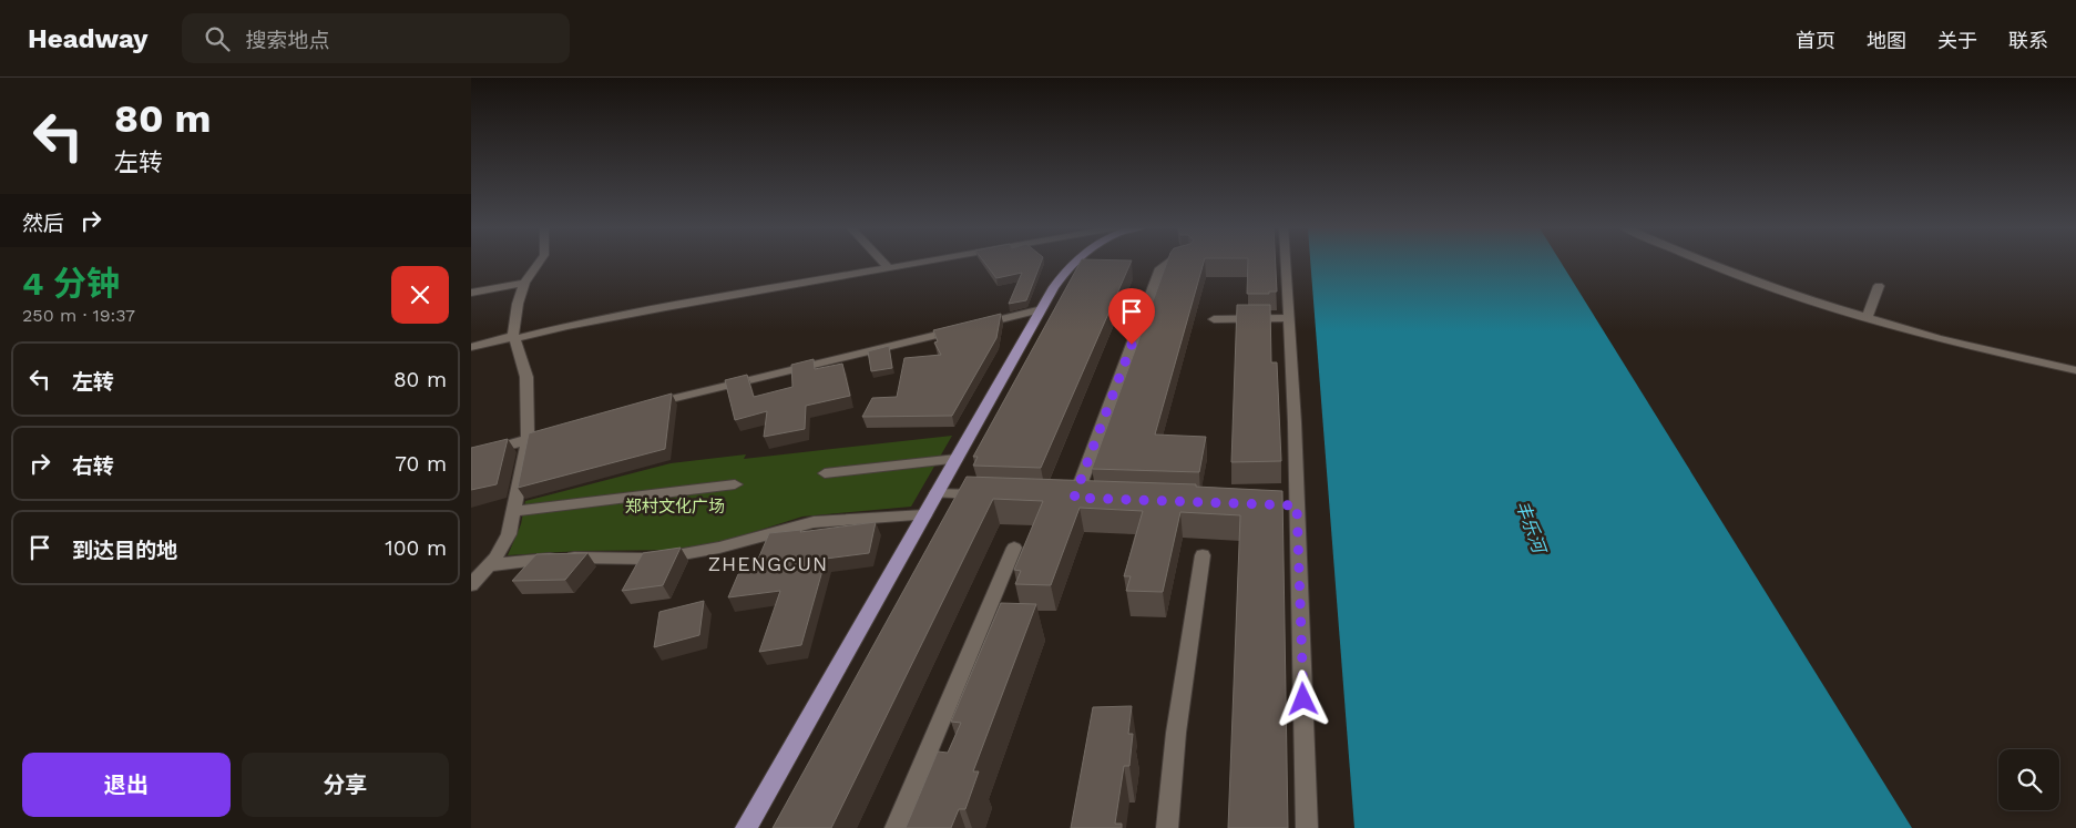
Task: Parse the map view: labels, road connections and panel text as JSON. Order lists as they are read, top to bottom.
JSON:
{
  "districts": ["ZHENGCUN"],
  "water": ["丰乐河"],
  "parks": ["郑村文化广场"],
  "page": {
    "header": "Headway",
    "search": "搜索地点",
    "nav": [
      "首页",
      "地图",
      "关于",
      "联系"
    ],
    "turn": ["80 m", "左转"],
    "then": "然后",
    "heading": ["4 分钟", "250 m · 19:37"],
    "list": [
      {
        "name": "左转",
        "value": "80 m"
      },
      {
        "name": "右转",
        "value": "70 m"
      },
      {
        "name": "到达目的地",
        "value": "100 m"
      }
    ],
    "buttons": ["退出", "分享"]
  }
}
